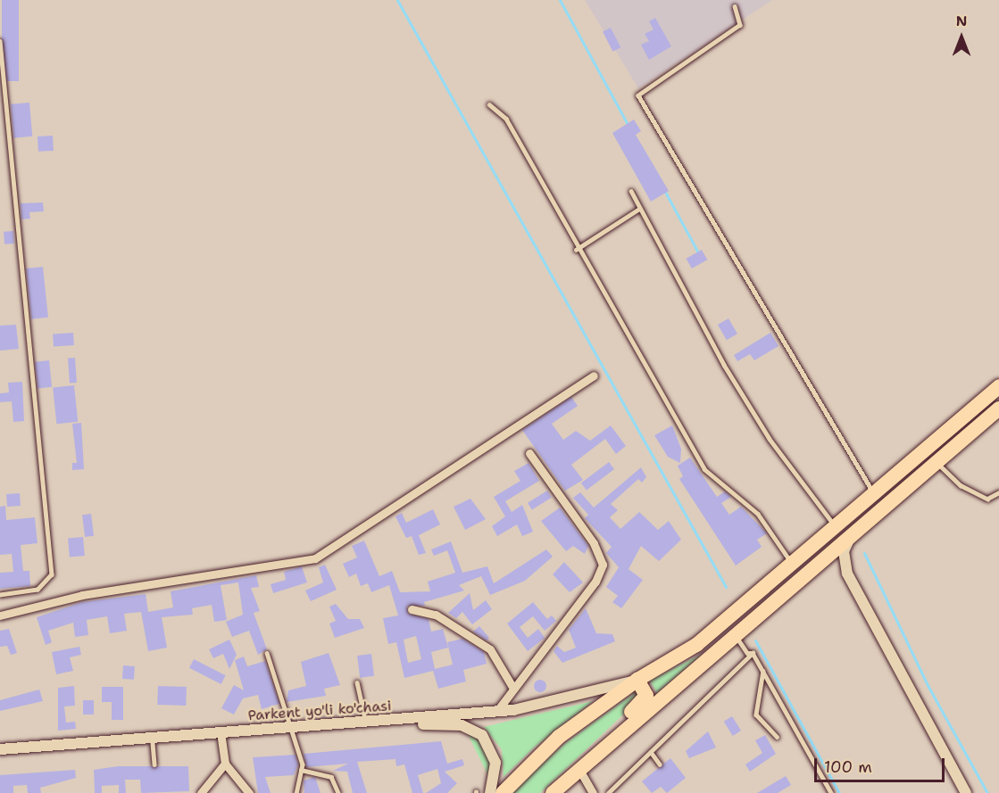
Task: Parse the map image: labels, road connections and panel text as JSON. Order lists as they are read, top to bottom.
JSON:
{
  "streets": {
    "street": ["Parkent yo'li ko'chasi"]
  },
  "scale_bar": "100 m",
  "north": "top"
}
